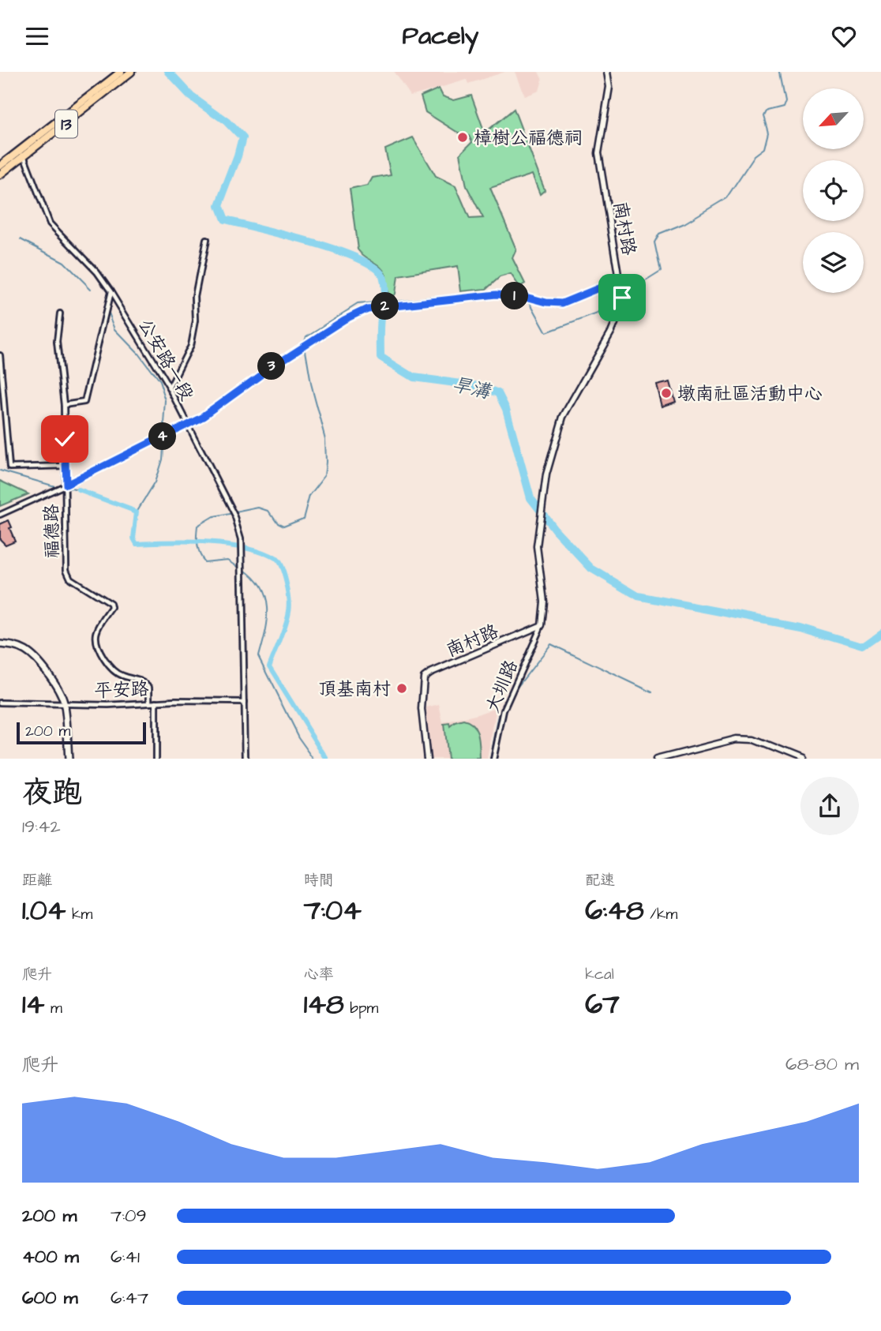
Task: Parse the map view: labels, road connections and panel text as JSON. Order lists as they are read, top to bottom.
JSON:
{
  "streets": {
    "main road": ["13"],
    "street": [
      "南村路",
      "公安路一段",
      "福德路",
      "大圳路",
      "平安路"
    ]
  },
  "crossings": [
    ["13", "公安路一段"],
    ["南村路", "大圳路"],
    ["公安路一段", "平安路"],
    ["福德路", "平安路"]
  ],
  "water": ["旱溝"],
  "places": ["樟樹公福德祠", "墩南社區活動中心", "頂基南村"],
  "scale_bar": "200 m",
  "north": "bottom left",
  "page": {
    "header": "Pacely",
    "pins": [
      "1",
      "2",
      "3",
      "4"
    ],
    "scale": "200 m",
    "heading": ["夜跑", "19:42"],
    "stats": [
      ["距離", "1.04 km"],
      ["時間", "7:04"],
      ["配速", "6:48 /km"],
      ["爬升", "14 m"],
      ["心率", "148 bpm"],
      ["kcal", "67"]
    ],
    "chart": ["爬升", "68–80 m"],
    "list": [
      {
        "name": "200 m",
        "note": "7:09"
      },
      {
        "name": "400 m",
        "note": "6:41"
      },
      {
        "name": "600 m",
        "note": "6:47"
      }
    ]
  }
}
